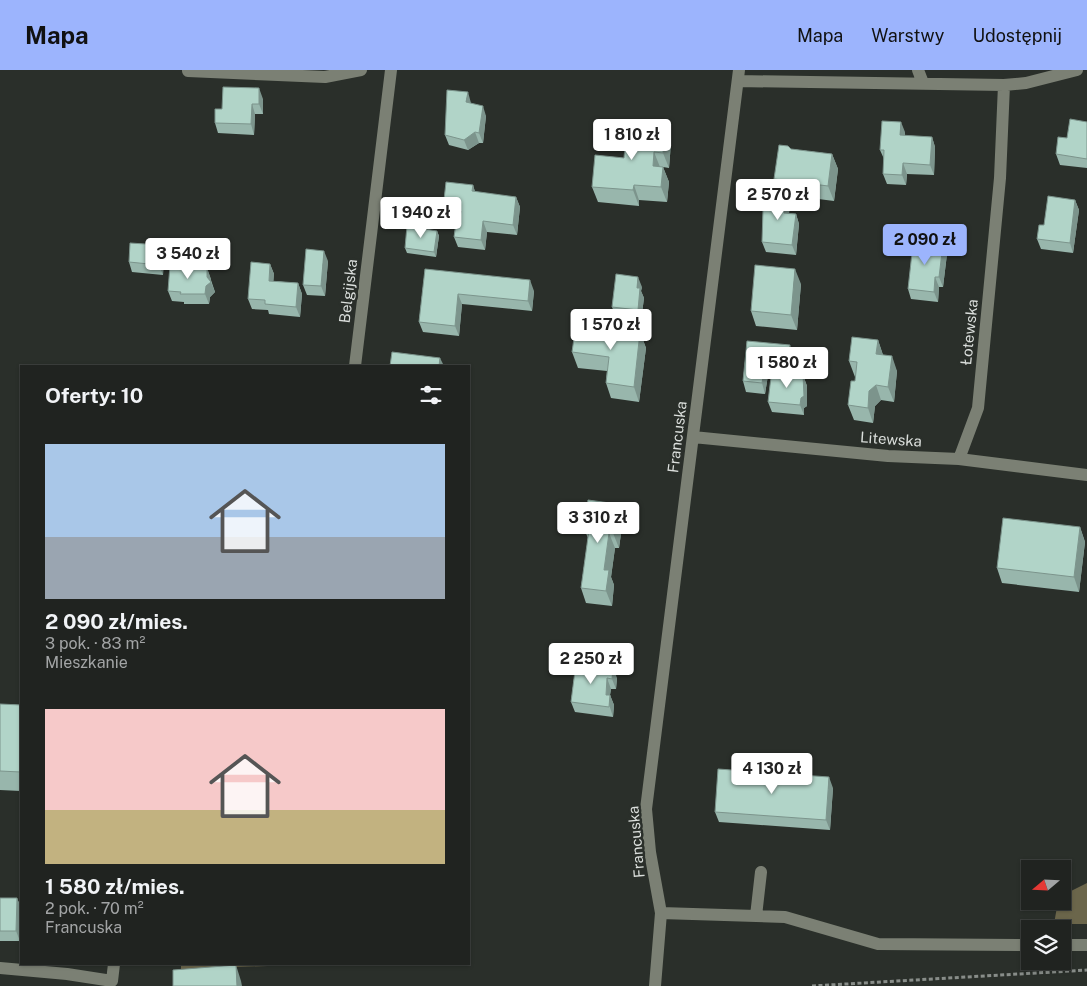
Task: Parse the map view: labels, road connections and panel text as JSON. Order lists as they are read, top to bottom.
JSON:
{
  "streets": {
    "street": [
      "Belgijska",
      "Łotewska",
      "Francuska",
      "Litewska"
    ]
  },
  "crossings": [
    ["Łotewska", "Litewska"],
    ["Francuska", "Litewska"]
  ],
  "north": "left",
  "page": {
    "header": "Mapa",
    "nav": ["Mapa", "Warstwy", "Udostępnij"],
    "price": [
      "1 810 zł",
      "2 570 zł",
      "1 940 zł",
      "2 090 zł",
      "3 540 zł",
      "1 570 zł",
      "1 580 zł",
      "3 310 zł",
      "2 250 zł",
      "4 130 zł"
    ],
    "heading": "Oferty: 10",
    "list": [
      {
        "name": "2 090 zł/mies.",
        "note": "3 pok. · 83 m² · Mieszkanie"
      },
      {
        "name": "1 580 zł/mies.",
        "note": "2 pok. · 70 m² · Francuska"
      }
    ]
  }
}
